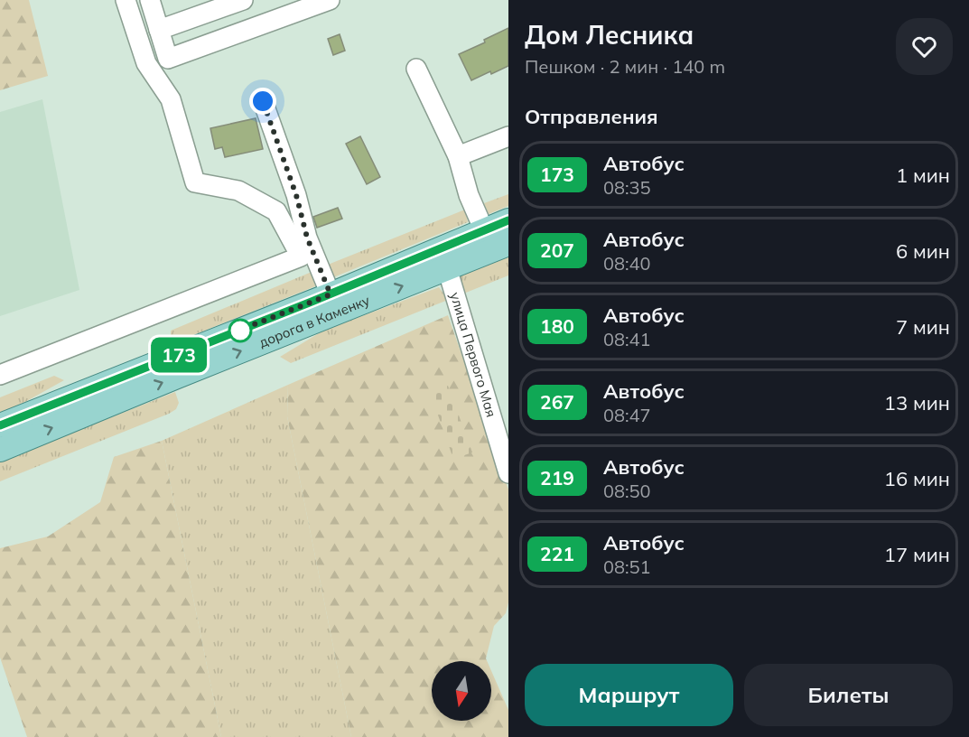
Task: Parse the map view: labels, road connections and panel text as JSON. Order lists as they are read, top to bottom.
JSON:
{
  "streets": {
    "main road": ["дорога в Каменку"],
    "street": ["улица Первого Мая"]
  },
  "crossings": [
    ["дорога в Каменку", "улица Первого Мая"]
  ],
  "lines": ["bus line 173"],
  "north": "bottom",
  "page": {
    "on_map": "173",
    "heading": [
      ["Дом Лесника", "Пешком · 2 мин · 140 m"],
      "Отправления"
    ],
    "list": [
      {
        "mark": "173",
        "name": "Автобус",
        "note": "08:35",
        "value": "1 мин"
      },
      {
        "mark": "207",
        "name": "Автобус",
        "note": "08:40",
        "value": "6 мин"
      },
      {
        "mark": "180",
        "name": "Автобус",
        "note": "08:41",
        "value": "7 мин"
      },
      {
        "mark": "267",
        "name": "Автобус",
        "note": "08:47",
        "value": "13 мин"
      },
      {
        "mark": "219",
        "name": "Автобус",
        "note": "08:50",
        "value": "16 мин"
      },
      {
        "mark": "221",
        "name": "Автобус",
        "note": "08:51",
        "value": "17 мин"
      }
    ],
    "buttons": ["Маршрут", "Билеты"]
  }
}
